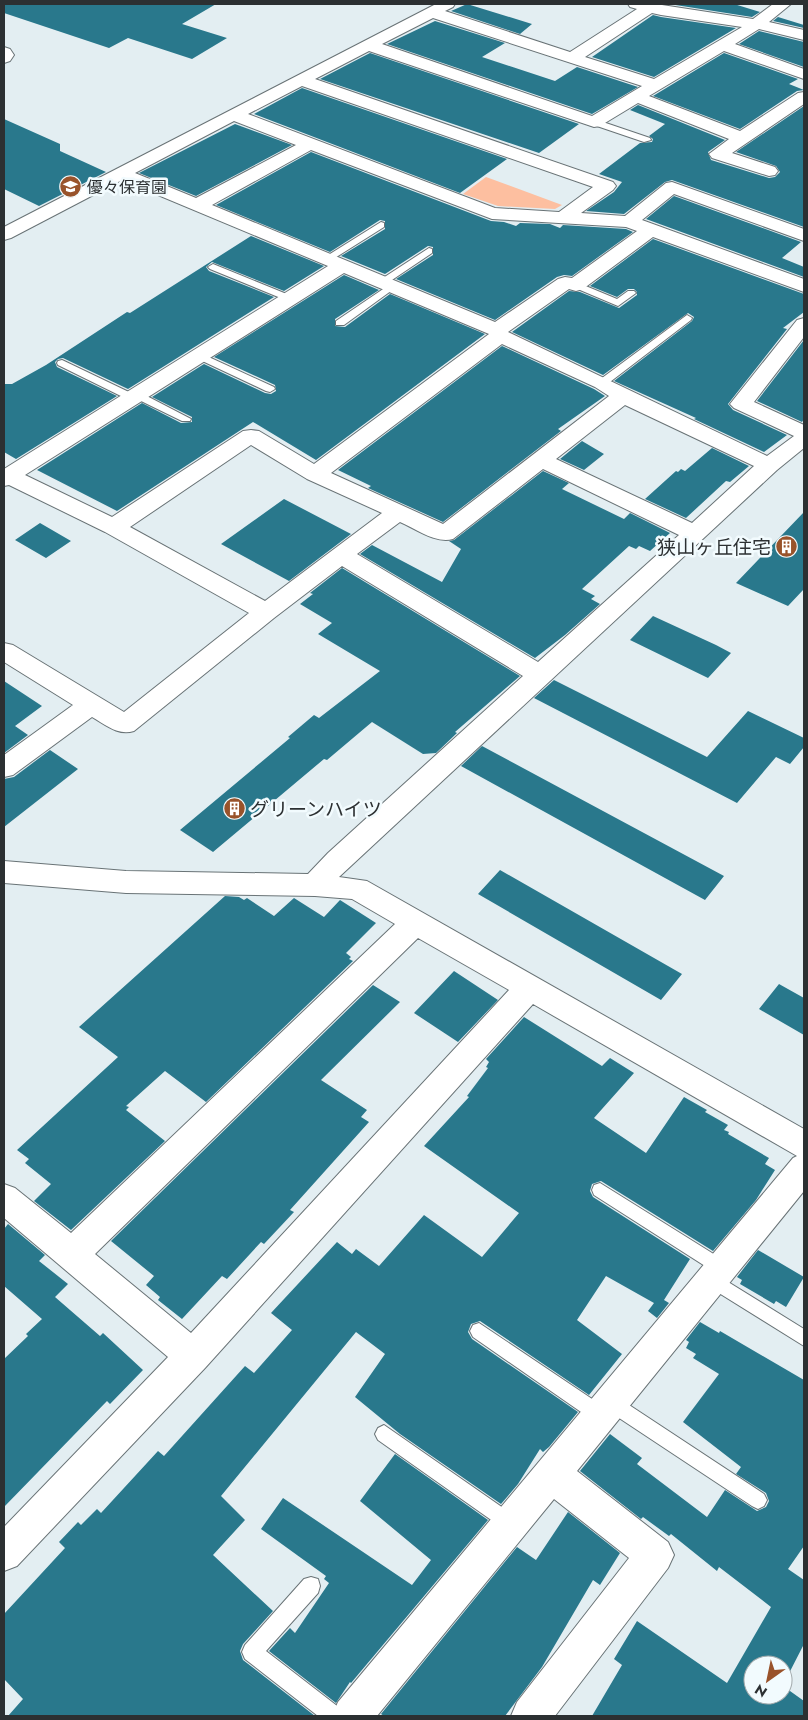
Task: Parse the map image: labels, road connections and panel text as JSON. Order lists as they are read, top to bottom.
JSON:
{
  "places": {
    "school or university": ["優々保育園"],
    "building": ["狭山ヶ丘住宅", "グリーンハイツ"]
  },
  "north": "bottom left"
}
